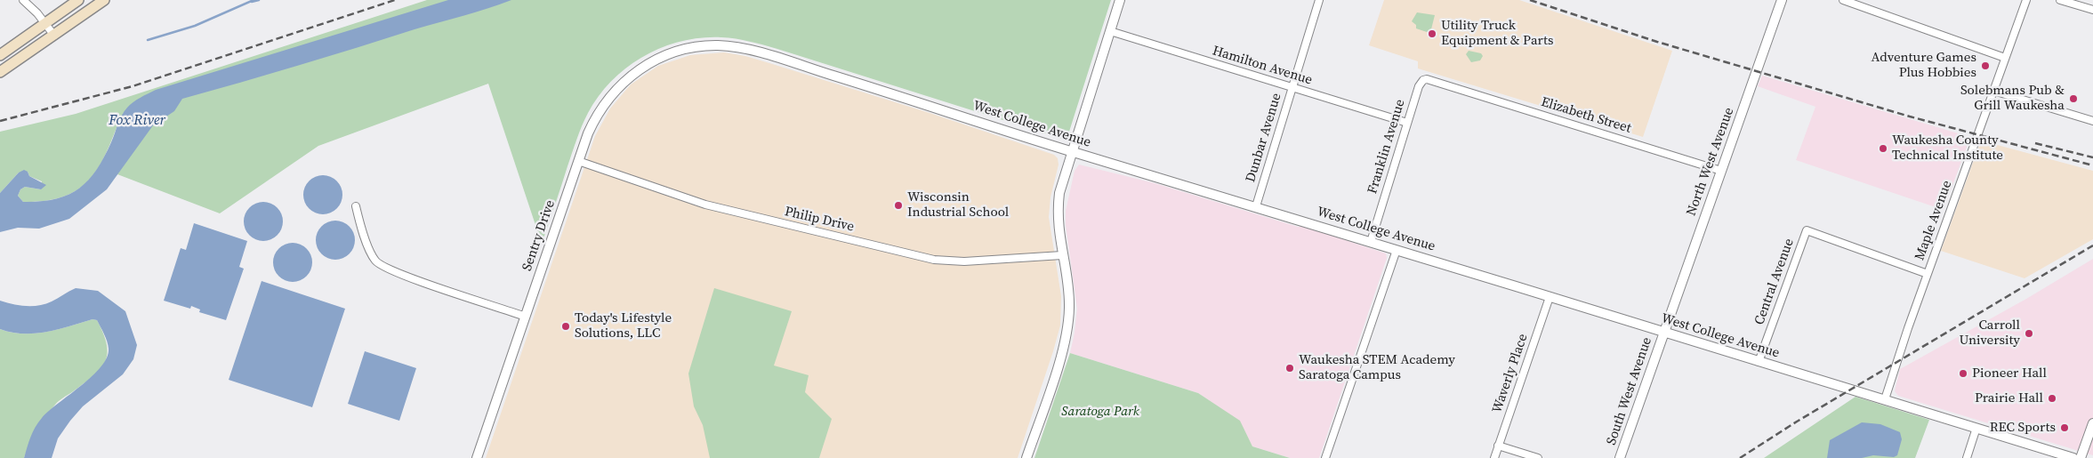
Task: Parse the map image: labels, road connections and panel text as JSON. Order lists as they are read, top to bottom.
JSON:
{
  "streets": {
    "street": [
      "Hamilton Avenue",
      "Elizabeth Street",
      "West College Avenue",
      "Dunbar Avenue",
      "Franklin Avenue",
      "North West Avenue",
      "Philip Drive",
      "Maple Avenue",
      "Sentry Drive",
      "Central Avenue",
      "Waverly Place",
      "South West Avenue"
    ]
  },
  "crossings": [
    ["Hamilton Avenue", "Dunbar Avenue"],
    ["Hamilton Avenue", "Franklin Avenue"],
    ["Elizabeth Street", "Franklin Avenue"],
    ["Elizabeth Street", "North West Avenue"],
    ["West College Avenue", "Dunbar Avenue"],
    ["West College Avenue", "Franklin Avenue"],
    ["West College Avenue", "North West Avenue"],
    ["West College Avenue", "Maple Avenue"],
    ["West College Avenue", "Sentry Drive"],
    ["West College Avenue", "Central Avenue"],
    ["West College Avenue", "Waverly Place"],
    ["West College Avenue", "South West Avenue"],
    ["North West Avenue", "South West Avenue"],
    ["Philip Drive", "Sentry Drive"],
    ["Maple Avenue", "Central Avenue"]
  ],
  "water": ["Fox River"],
  "parks": ["Saratoga Park"],
  "places": [
    "Utility Truck Equipment & Parts",
    "Adventure Games Plus Hobbies",
    "Solebmans Pub & Grill Waukesha",
    "Waukesha County Technical Institute",
    "Wisconsin Industrial School",
    "Today's Lifestyle Solutions, LLC",
    "Carroll University",
    "Waukesha STEM Academy Saratoga Campus",
    "Pioneer Hall",
    "Prairie Hall",
    "REC Sports"
  ]
}
